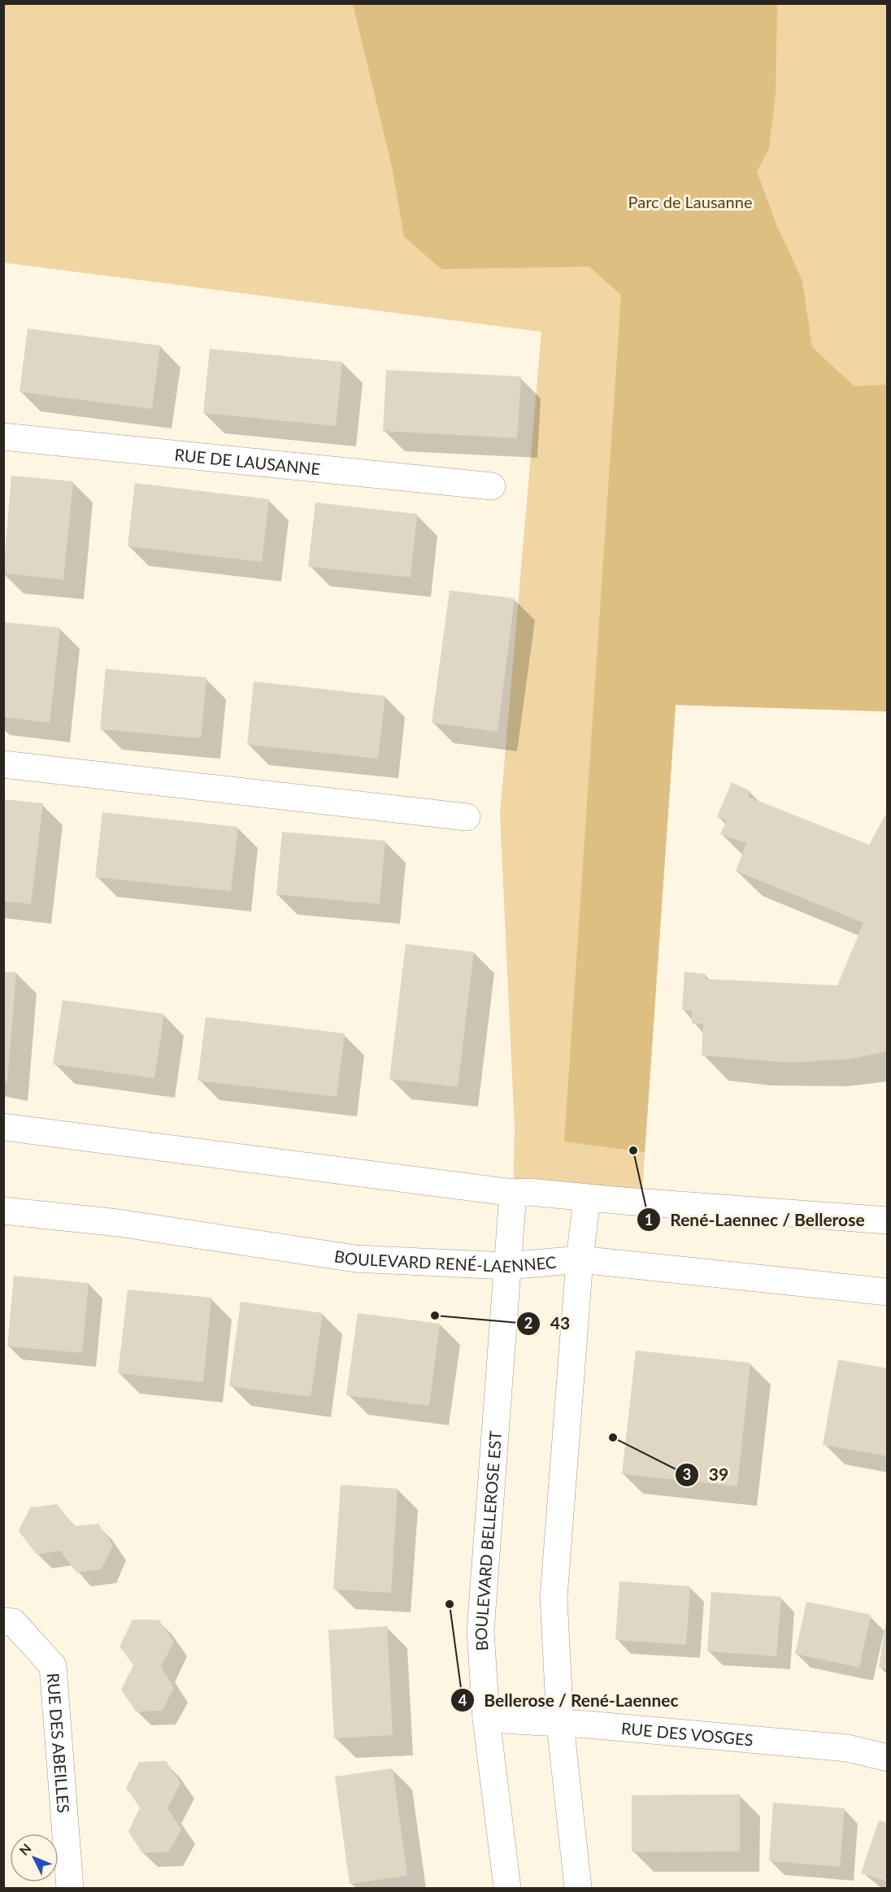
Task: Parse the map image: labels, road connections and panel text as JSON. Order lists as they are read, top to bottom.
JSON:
{
  "streets": {
    "street": [
      "RUE DE LAUSANNE",
      "BOULEVARD RENÉ-LAENNEC",
      "BOULEVARD BELLEROSE EST",
      "RUE DES VOSGES",
      "RUE DES ABEILLES"
    ]
  },
  "crossings": [
    ["BOULEVARD RENÉ-LAENNEC", "BOULEVARD BELLEROSE EST"],
    ["BOULEVARD BELLEROSE EST", "RUE DES VOSGES"]
  ],
  "parks": ["Parc de Lausanne"],
  "places": [
    "René-Laennec / Bellerose",
    "43",
    "39",
    "Bellerose / René-Laennec"
  ],
  "north": "top left"
}
